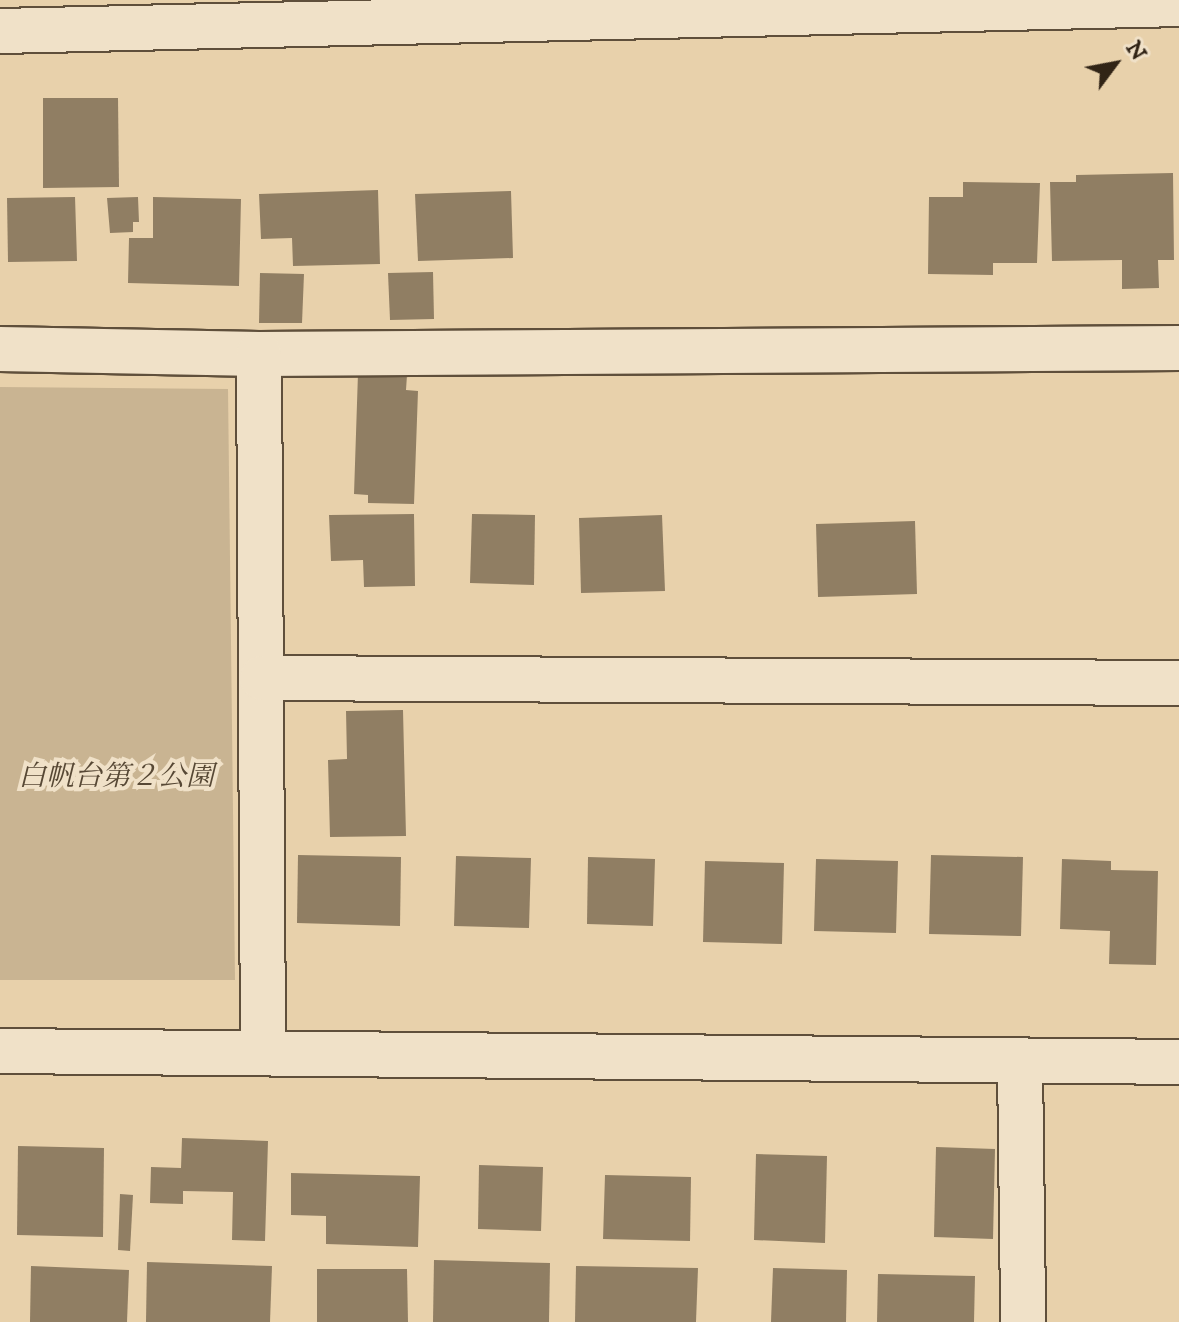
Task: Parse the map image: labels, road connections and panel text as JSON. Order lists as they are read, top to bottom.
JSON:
{
  "parks": ["白帆台第２公園"],
  "north": "top right"
}
